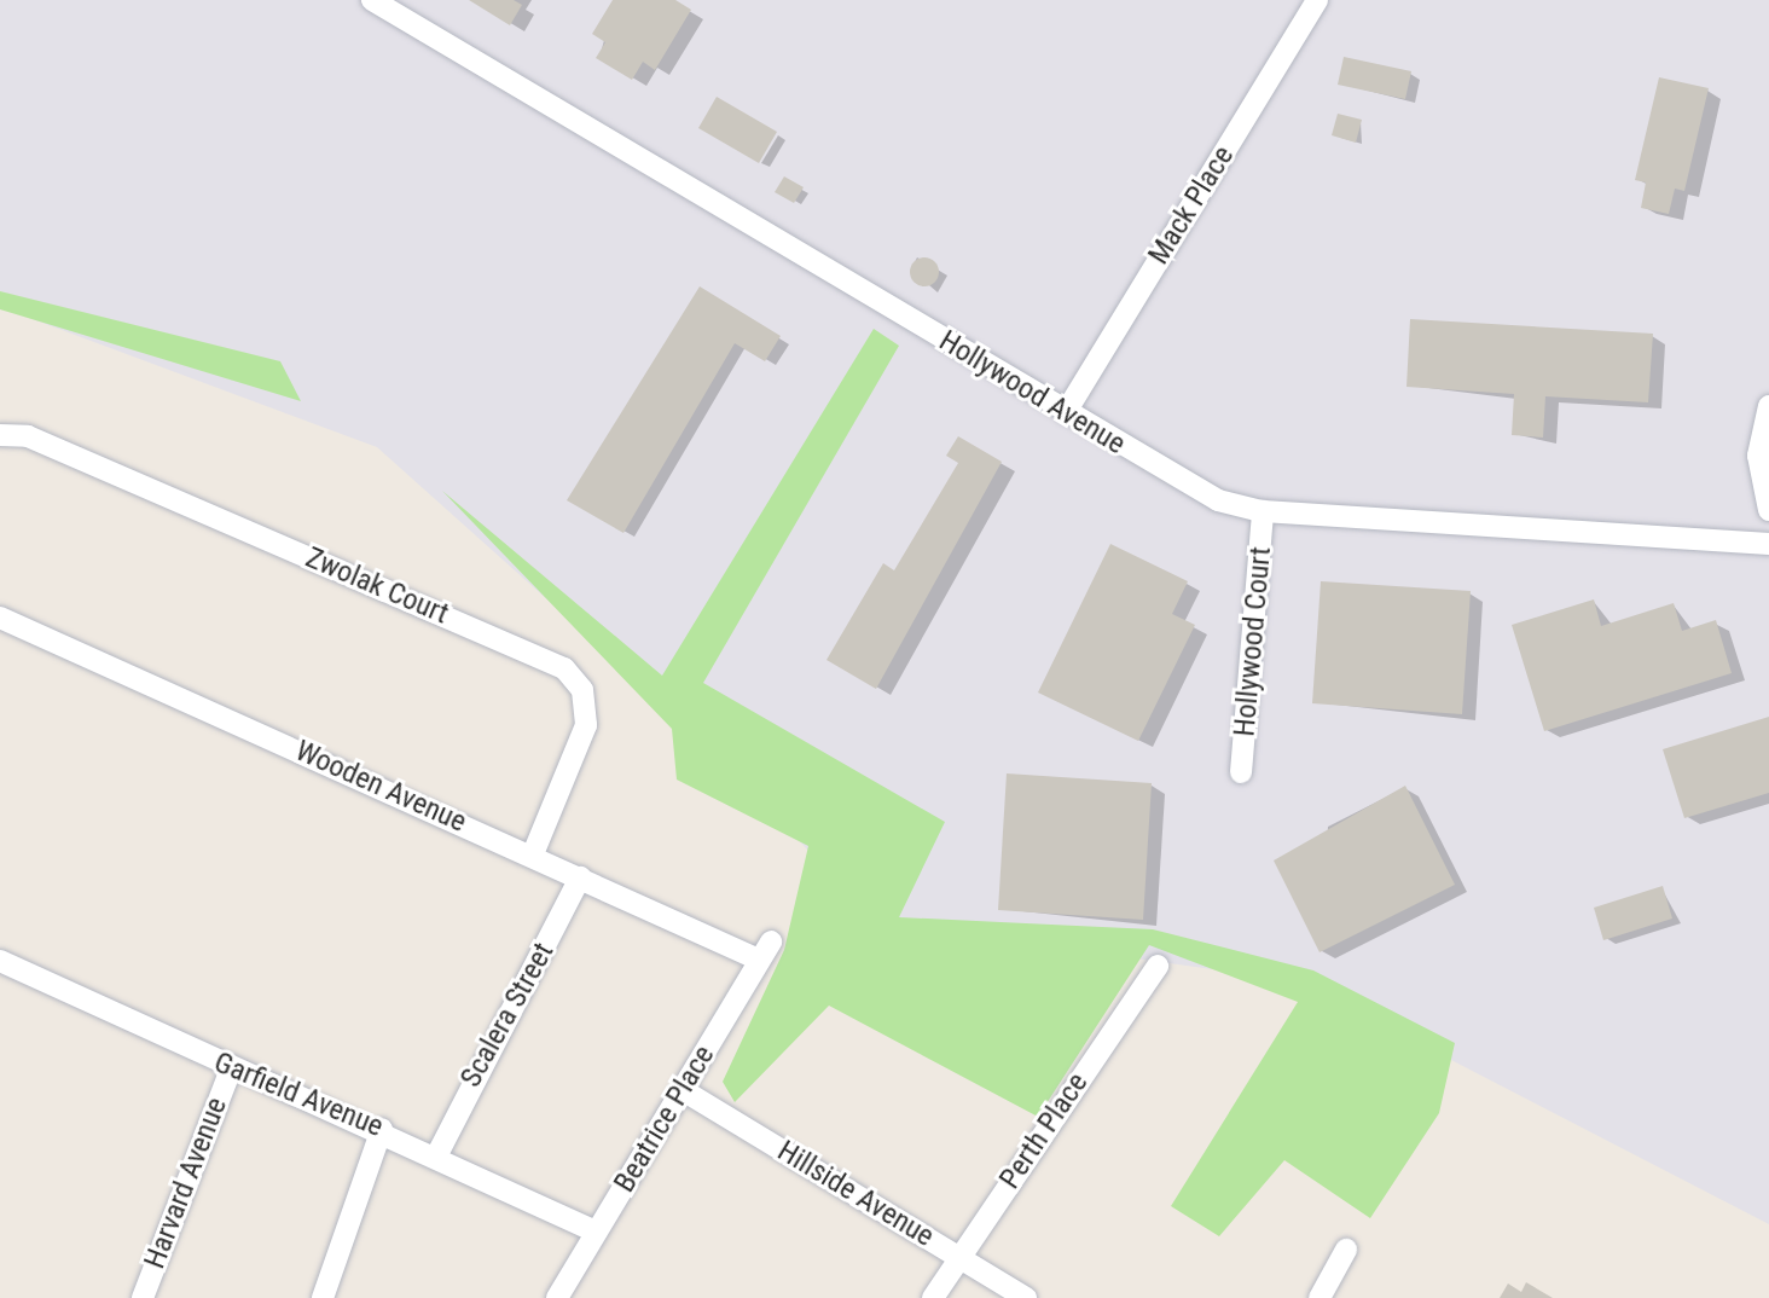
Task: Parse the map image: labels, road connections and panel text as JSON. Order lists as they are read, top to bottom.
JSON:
{
  "streets": {
    "street": [
      "Mack Place",
      "Hollywood Avenue",
      "Zwolak Court",
      "Hollywood Court",
      "Wooden Avenue",
      "Scalera Street",
      "Garfield Avenue",
      "Beatrice Place",
      "Perth Place",
      "Harvard Avenue",
      "Hillside Avenue"
    ]
  },
  "crossings": [
    ["Mack Place", "Hollywood Avenue"],
    ["Hollywood Avenue", "Hollywood Court"],
    ["Zwolak Court", "Wooden Avenue"],
    ["Wooden Avenue", "Scalera Street"],
    ["Wooden Avenue", "Beatrice Place"],
    ["Scalera Street", "Garfield Avenue"],
    ["Garfield Avenue", "Beatrice Place"],
    ["Garfield Avenue", "Harvard Avenue"],
    ["Beatrice Place", "Hillside Avenue"],
    ["Perth Place", "Hillside Avenue"]
  ]
}
